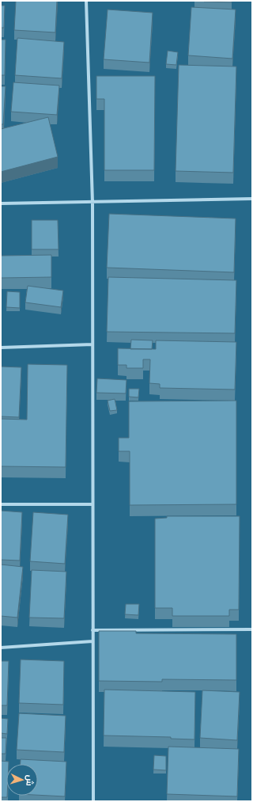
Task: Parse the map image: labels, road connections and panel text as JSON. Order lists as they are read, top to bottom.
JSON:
{
  "north": "right"
}
